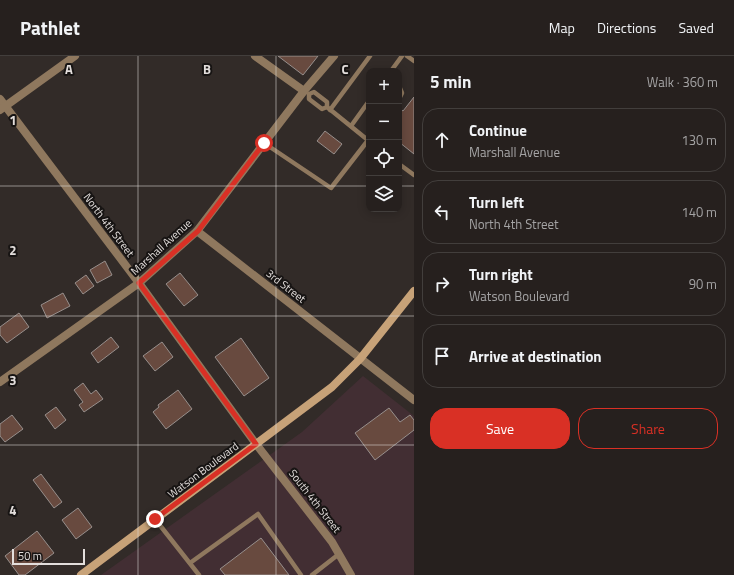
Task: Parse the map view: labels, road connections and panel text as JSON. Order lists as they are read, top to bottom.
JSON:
{
  "streets": {
    "main road": ["Watson Boulevard"],
    "street": [
      "North 4th Street",
      "Marshall Avenue",
      "3rd Street",
      "South 4th Street"
    ]
  },
  "crossings": [
    ["North 4th Street", "Marshall Avenue"],
    ["North 4th Street", "Watson Boulevard"],
    ["North 4th Street", "South 4th Street"],
    ["Marshall Avenue", "3rd Street"],
    ["3rd Street", "Watson Boulevard"],
    ["Watson Boulevard", "South 4th Street"]
  ],
  "scale_bar": "50 m",
  "page": {
    "header": "Pathlet",
    "nav": ["Map", "Directions", "Saved"],
    "heading": ["5 min", "Walk · 360 m"],
    "map_buttons": ["+", "−"],
    "list": [
      ["Continue", "Marshall Avenue", "130 m"],
      ["Turn left", "North 4th Street", "140 m"],
      ["Turn right", "Watson Boulevard", "90 m"],
      "Arrive at destination"
    ],
    "buttons": ["Save", "Share"],
    "scale": "50 m"
  },
  "grid": {
    "columns": ["A", "B", "C"],
    "rows": [
      "1",
      "2",
      "3",
      "4"
    ]
  }
}
